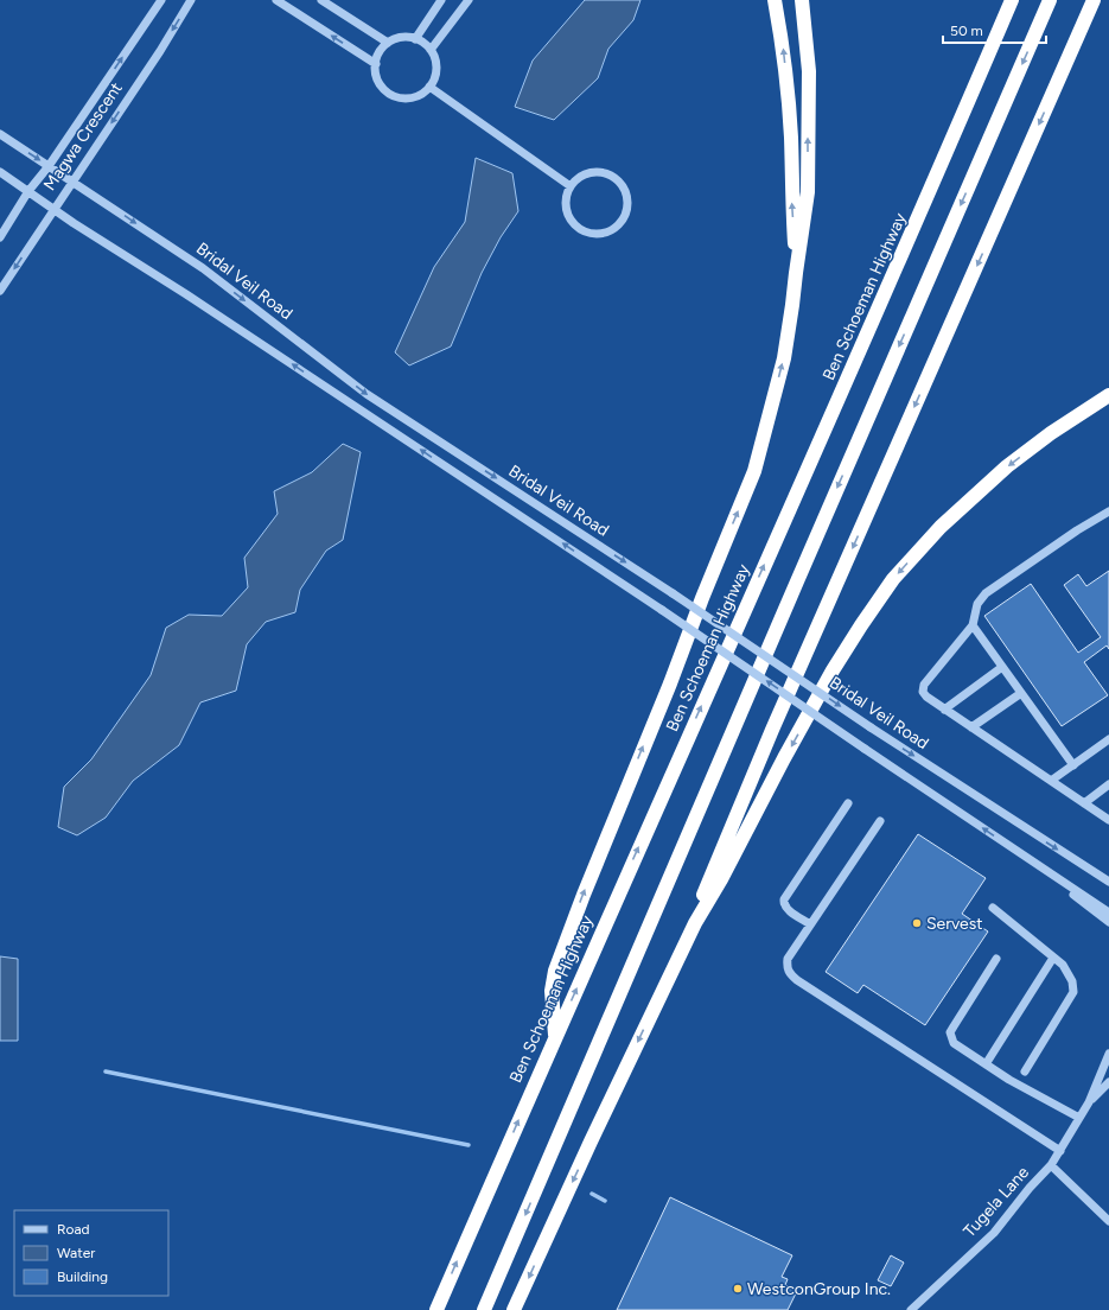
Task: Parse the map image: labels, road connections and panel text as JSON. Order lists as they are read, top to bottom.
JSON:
{
  "streets": {
    "highway": ["Ben Schoeman Highway"],
    "street": ["Magwa Crescent", "Bridal Veil Road", "Tugela Lane"]
  },
  "crossings": [
    ["Magwa Crescent", "Bridal Veil Road"]
  ],
  "places": ["Servest", "WestconGroup Inc."],
  "legend": ["Road", "Water", "Building"],
  "scale_bar": "50 m"
}
